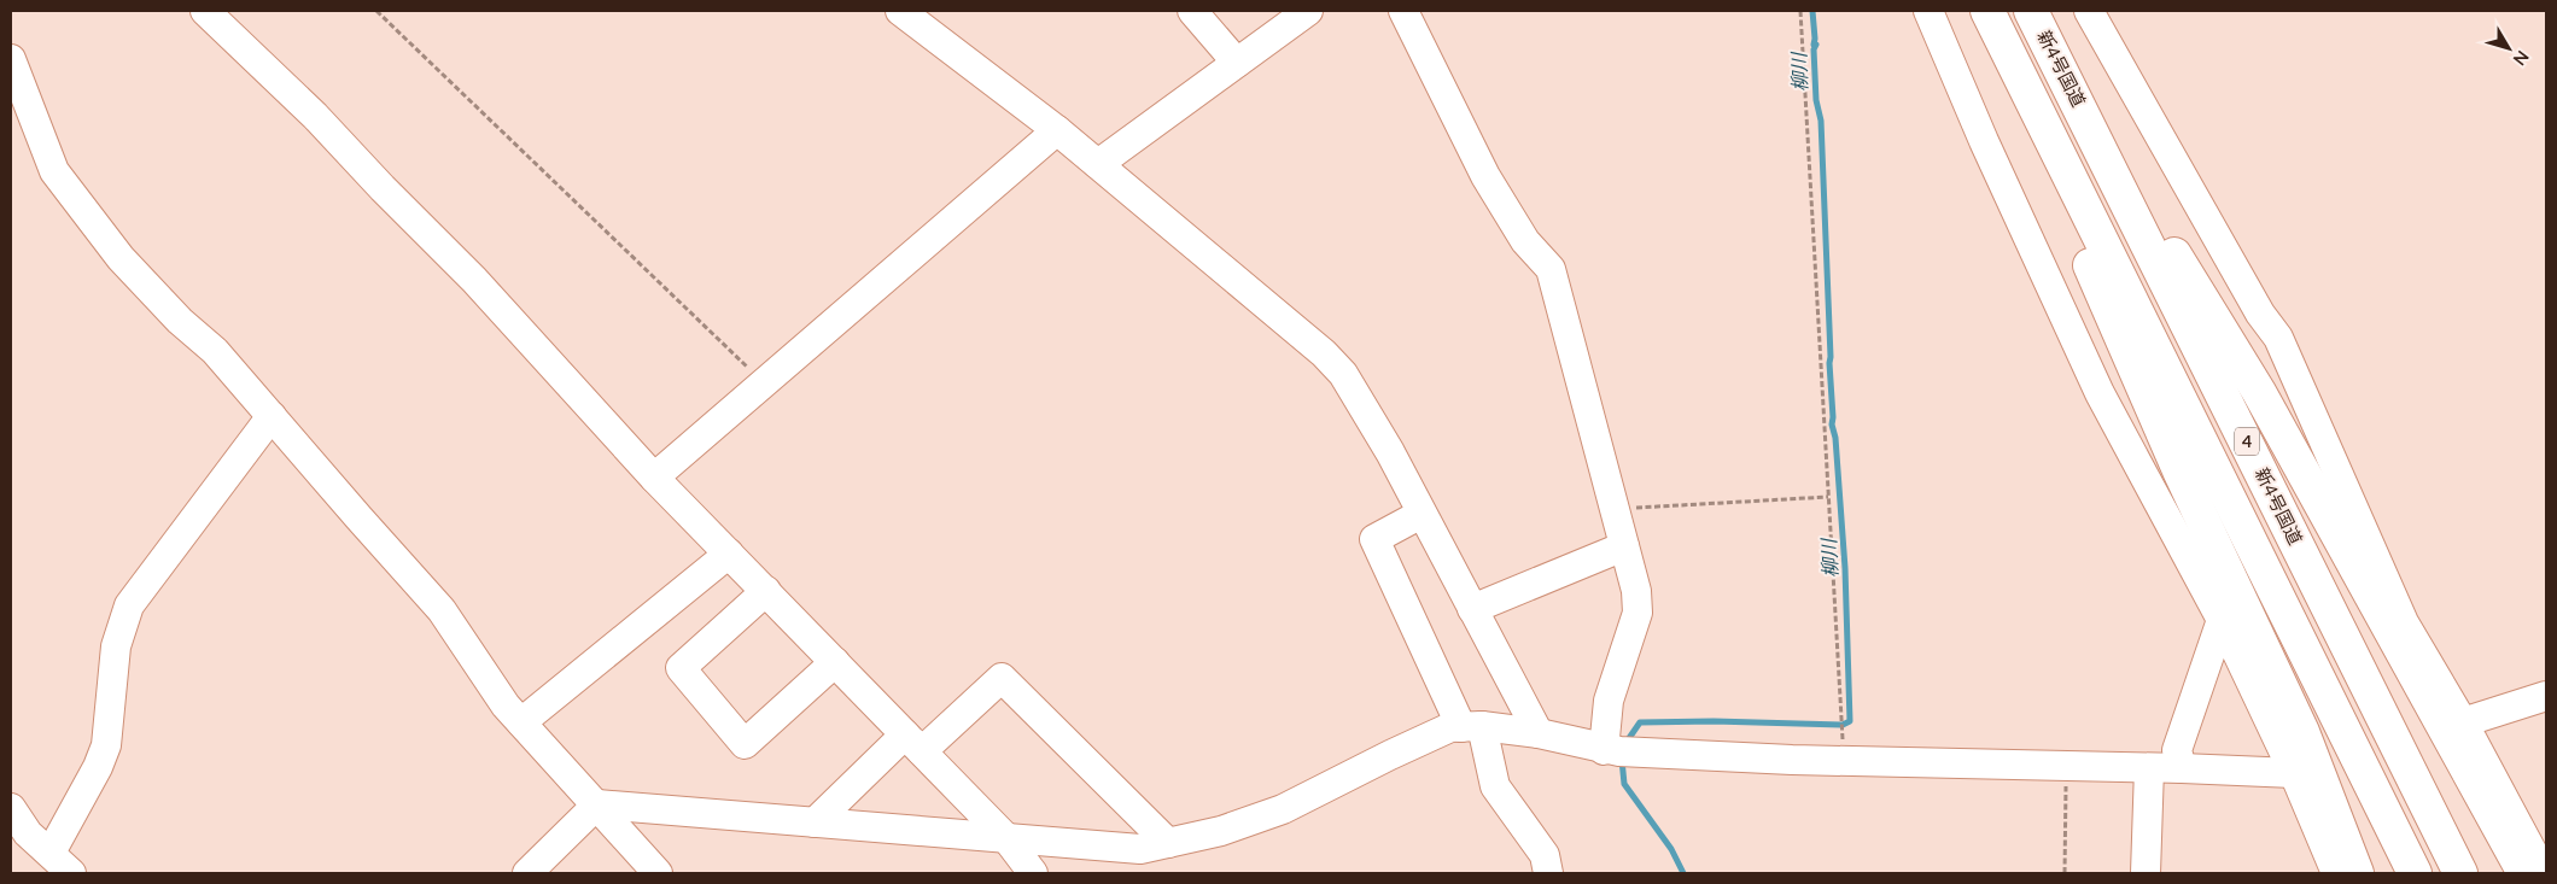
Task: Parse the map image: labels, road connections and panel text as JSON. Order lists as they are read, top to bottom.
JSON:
{
  "streets": {
    "highway": ["新4号国道", "4"]
  },
  "water": ["柳川"],
  "north": "bottom right"
}
